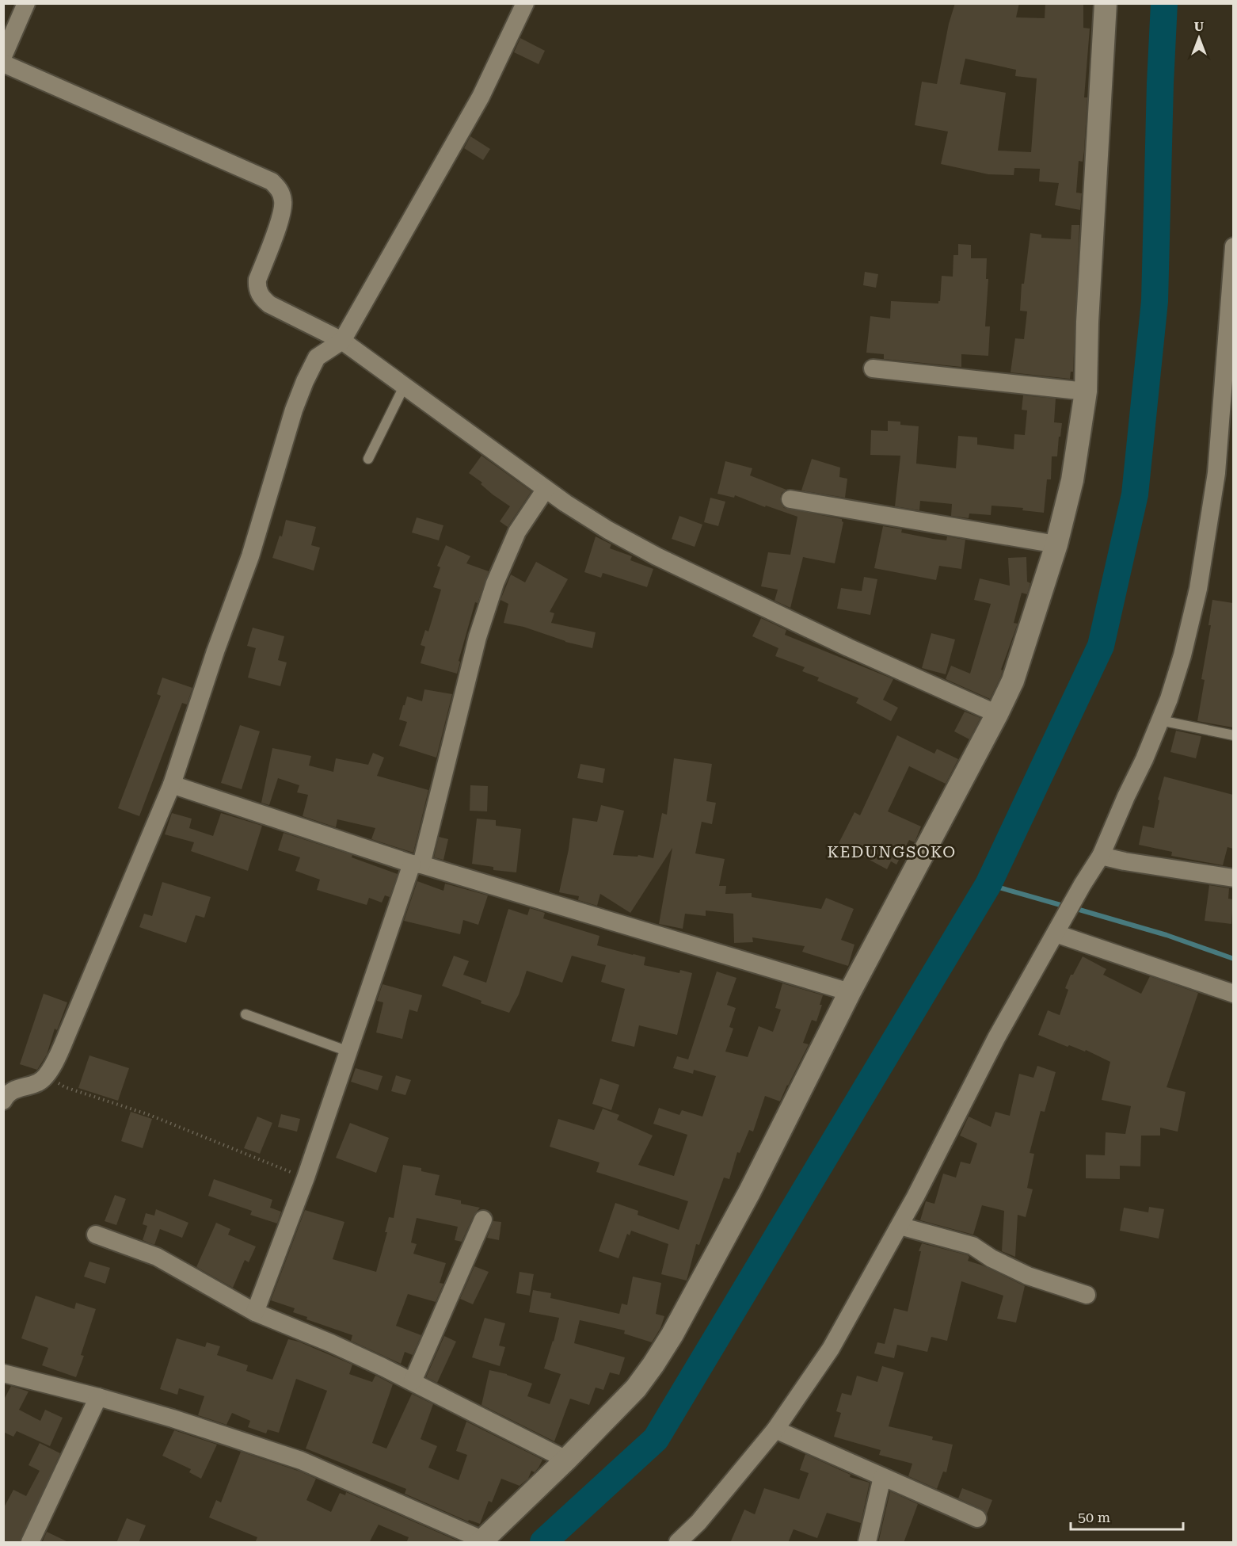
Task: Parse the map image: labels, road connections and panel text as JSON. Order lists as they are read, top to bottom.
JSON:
{
  "districts": ["KEDUNGSOKO"],
  "scale_bar": "50 m",
  "north": "top"
}
